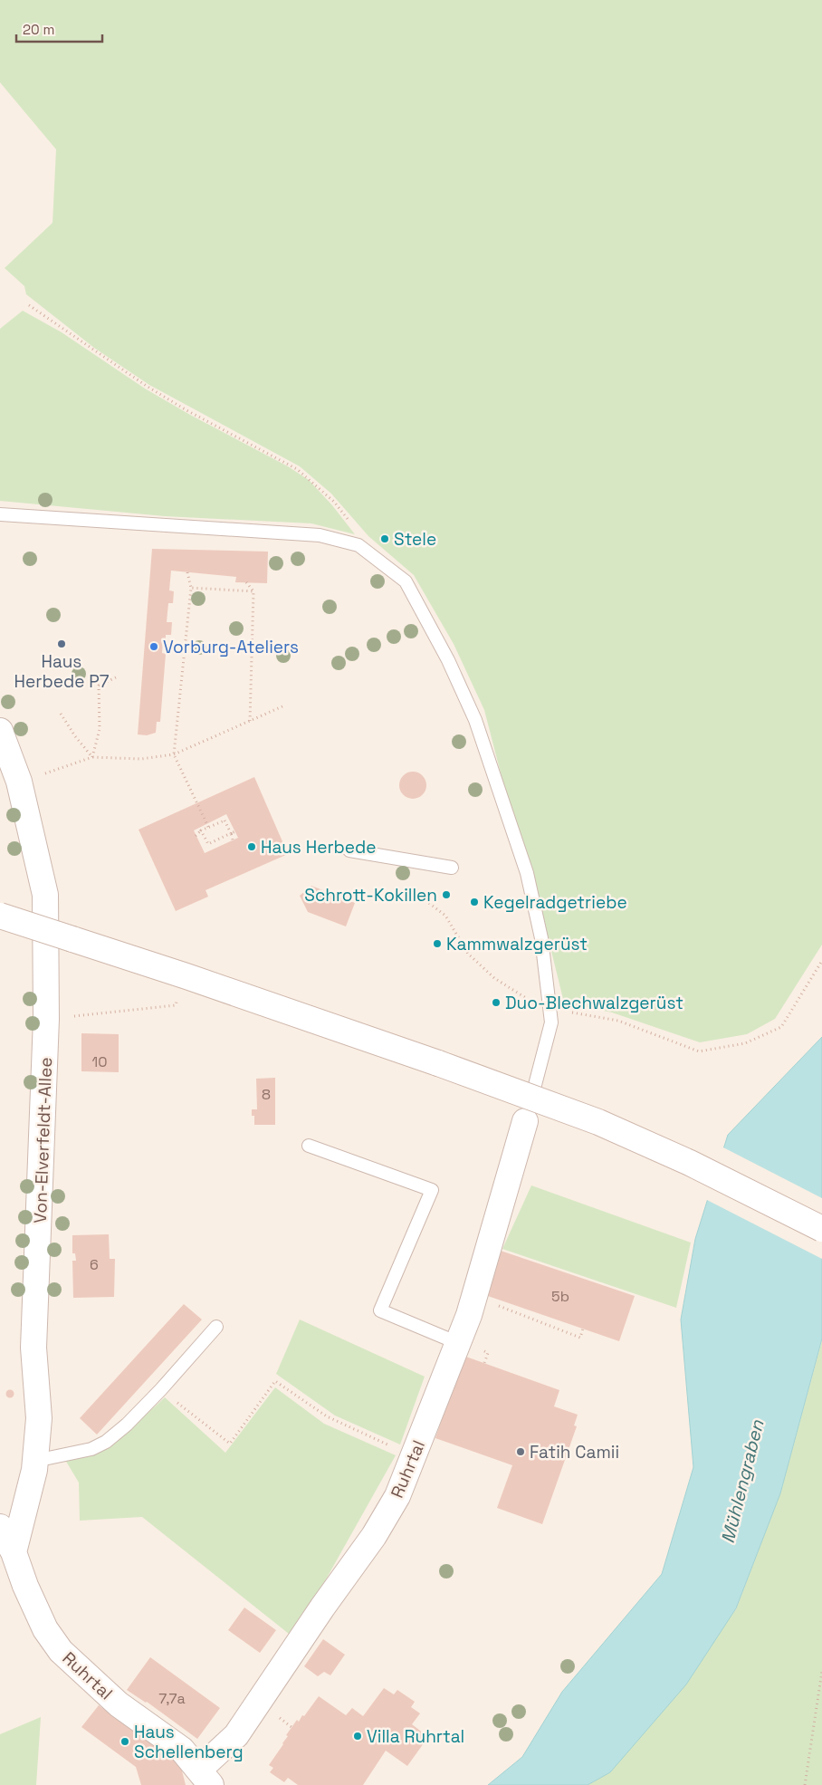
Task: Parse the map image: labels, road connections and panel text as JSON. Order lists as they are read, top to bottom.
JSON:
{
  "streets": {
    "street": ["Von-Elverfeldt-Allee", "Ruhrtal"]
  },
  "crossings": [
    ["Von-Elverfeldt-Allee", "Ruhrtal"]
  ],
  "water": ["Mühlengraben"],
  "places": [
    "Stele",
    "Haus Herbede P7",
    "Vorburg-Ateliers",
    "Haus Herbede",
    "Schrott-Kokillen",
    "Kegelradgetriebe",
    "Kammwalzgerüst",
    "Duo-Blechwalzgerüst",
    "Fatih Camii",
    "Villa Ruhrtal",
    "Haus Schellenberg"
  ],
  "house_numbers": [
    "10",
    "8",
    "6",
    "5b",
    "7,7a"
  ],
  "scale_bar": "20 m"
}
